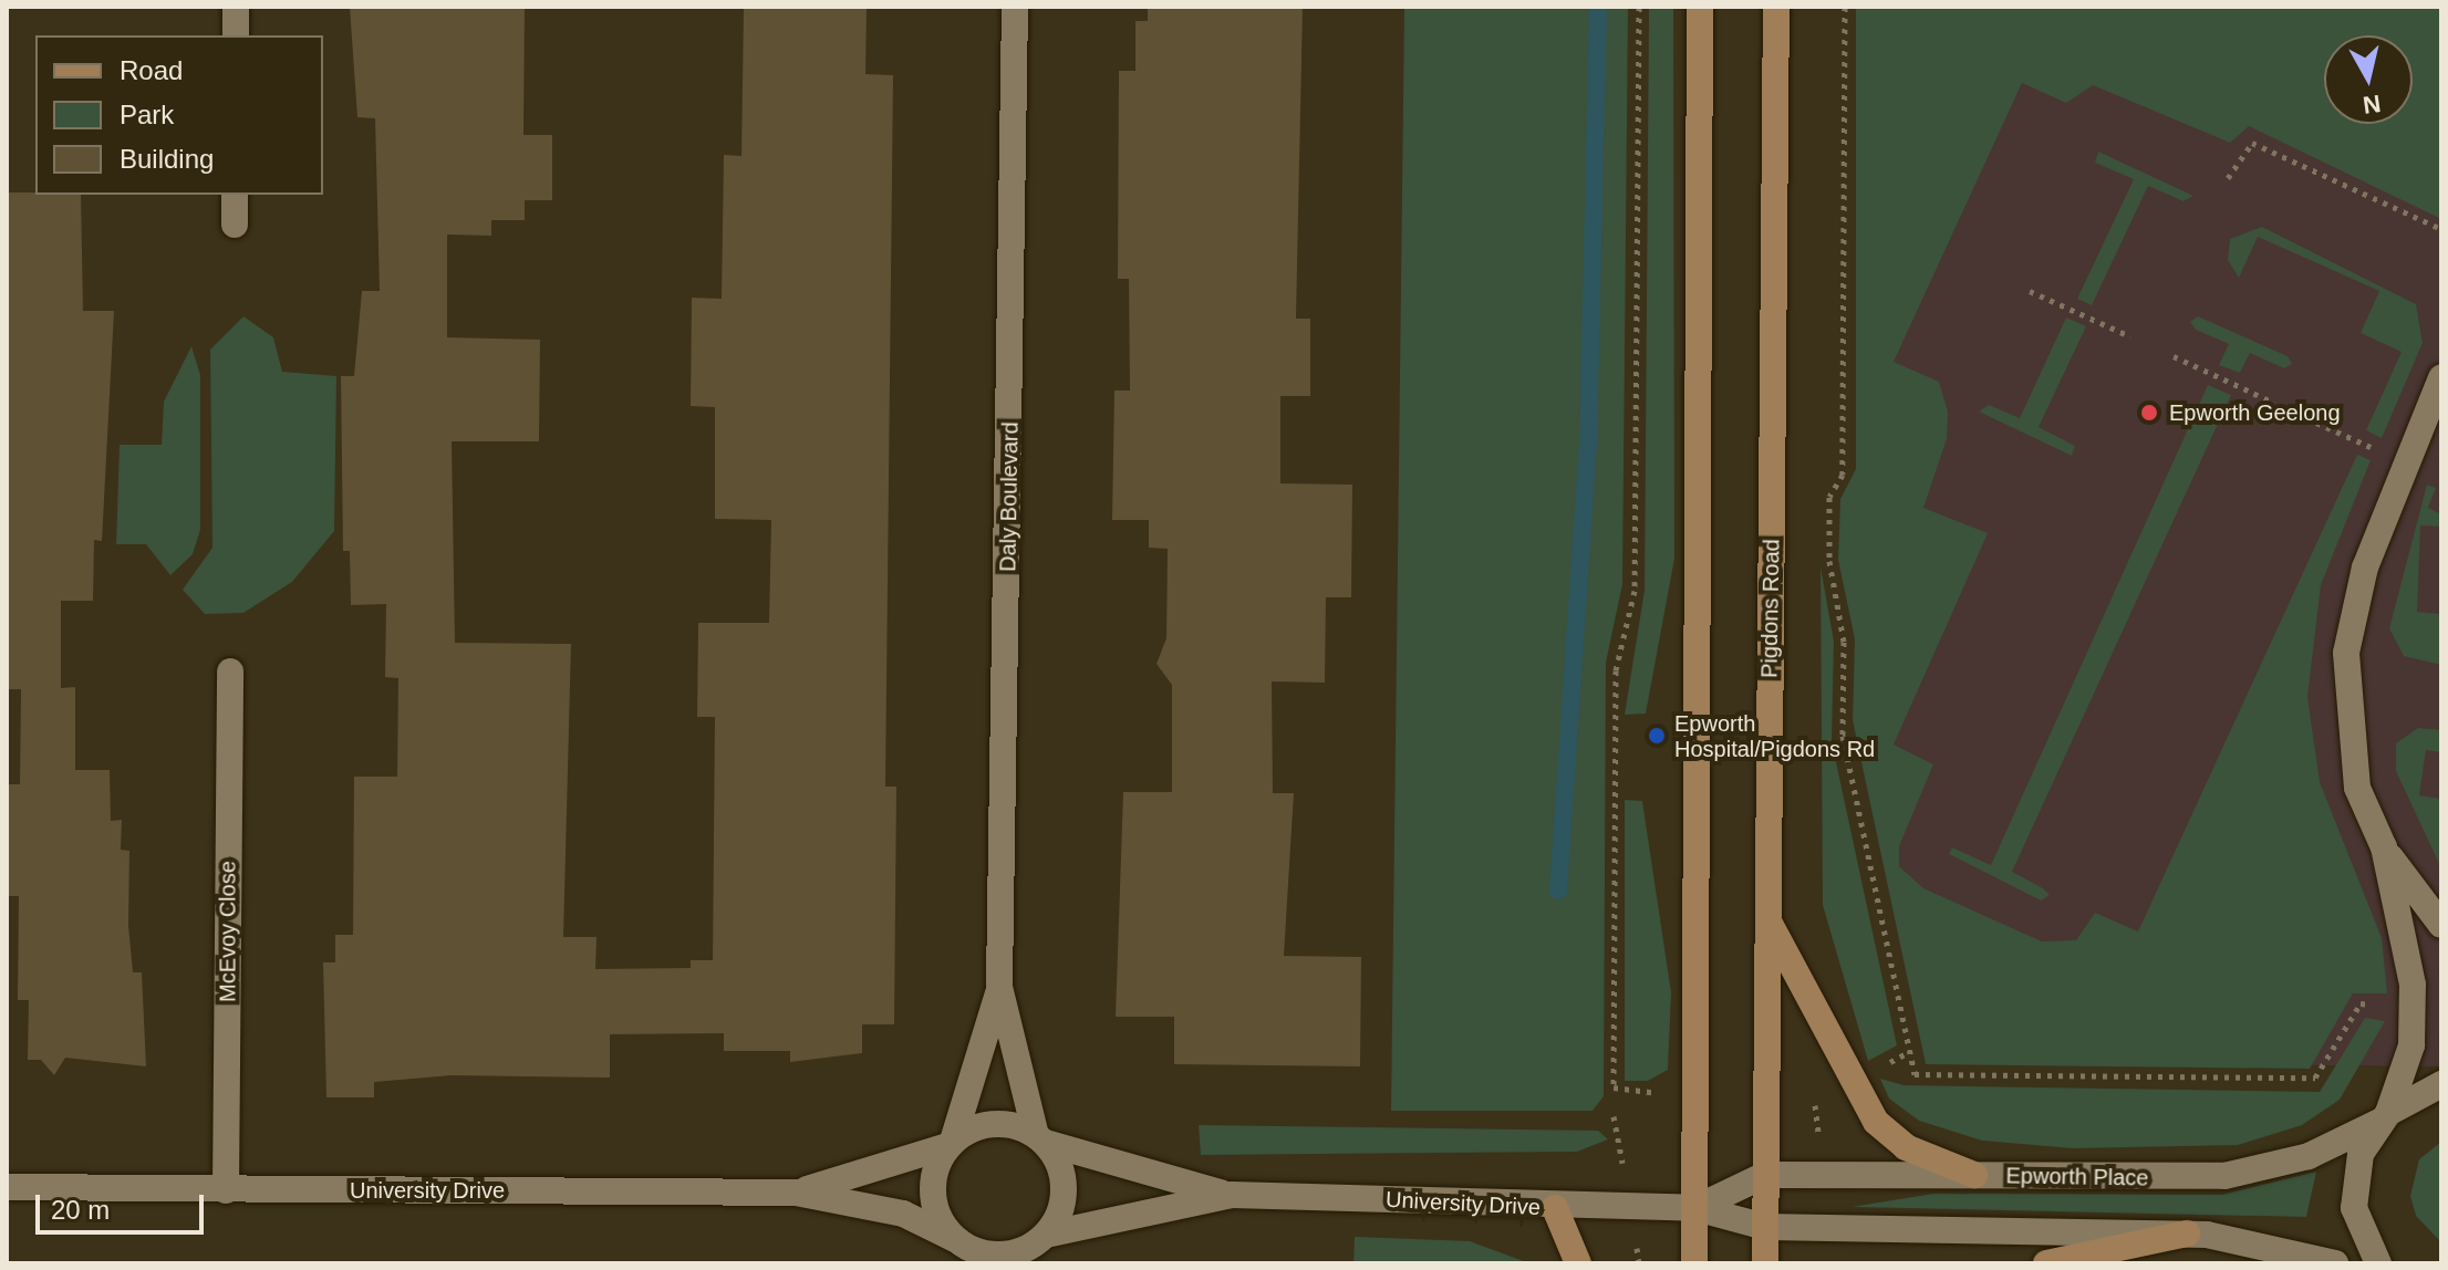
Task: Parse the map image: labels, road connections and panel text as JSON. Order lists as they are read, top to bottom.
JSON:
{
  "streets": {
    "street": [
      "Daly Boulevard",
      "Pigdons Road",
      "McEvoy Close",
      "Epworth Place",
      "University Drive"
    ]
  },
  "crossings": [
    ["Daly Boulevard", "University Drive"],
    ["Pigdons Road", "Epworth Place"],
    ["Pigdons Road", "University Drive"],
    ["McEvoy Close", "University Drive"],
    ["Epworth Place", "University Drive"]
  ],
  "places": ["Epworth Geelong", "Epworth Hospital/Pigdons Rd"],
  "legend": ["Road", "Park", "Building"],
  "scale_bar": "20 m",
  "north": "bottom"
}
